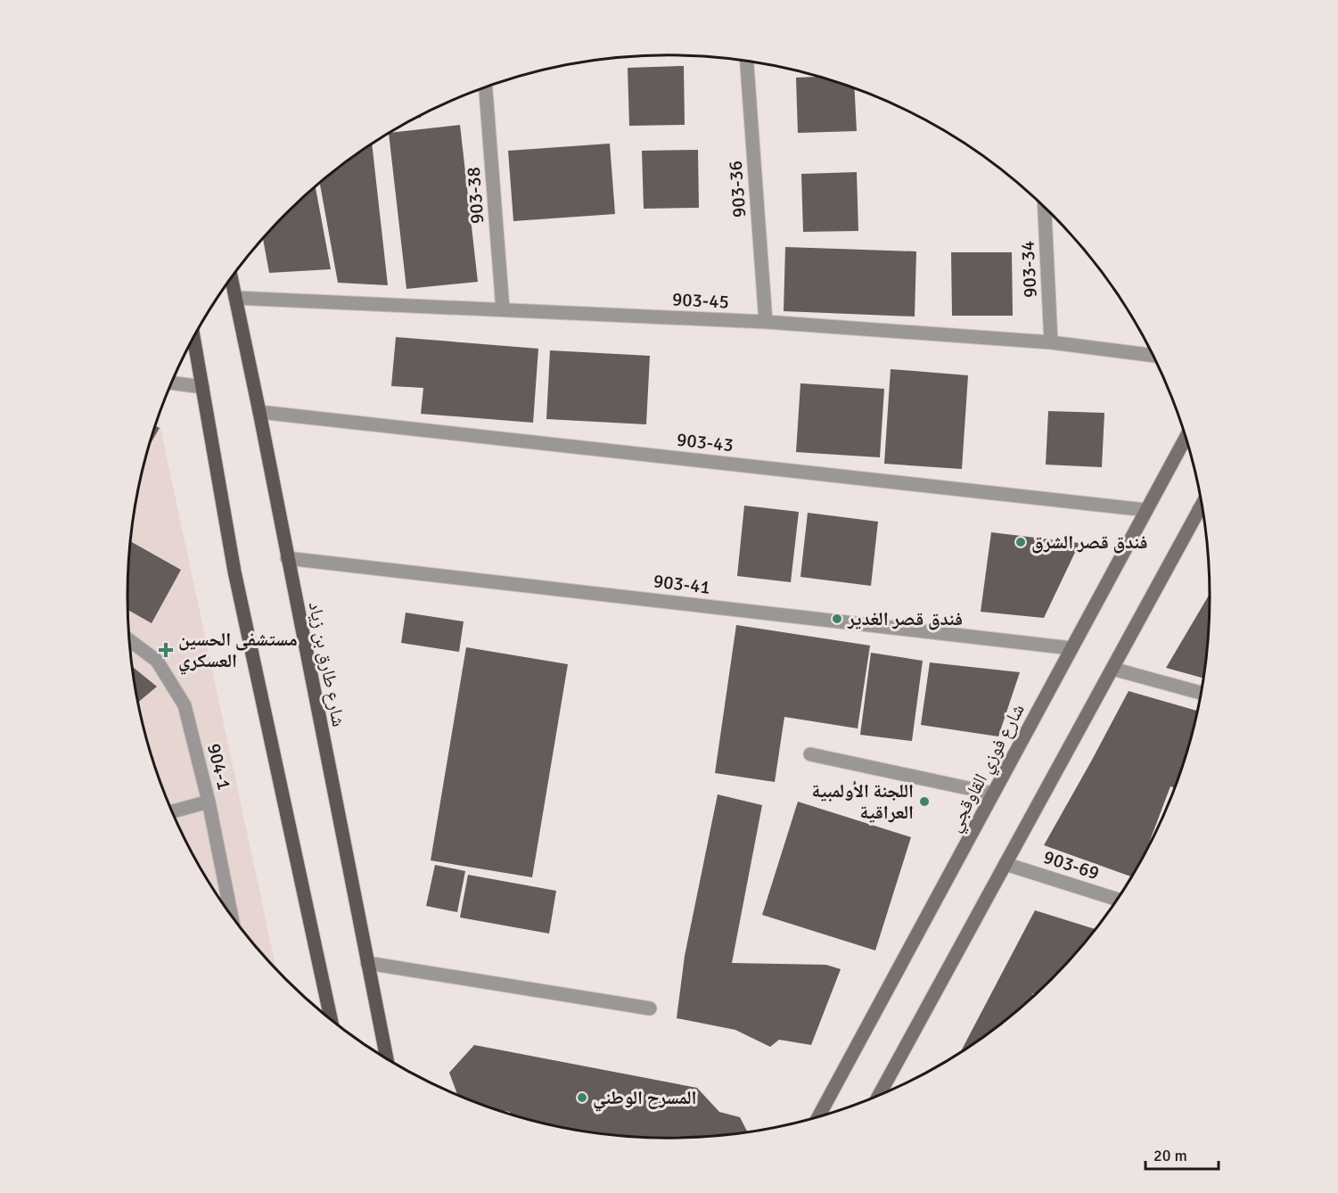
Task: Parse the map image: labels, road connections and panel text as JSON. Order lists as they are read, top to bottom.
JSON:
{
  "streets": {
    "main road": ["شارع طارق بن زياد"],
    "street": [
      "903-36",
      "903-38",
      "903-34",
      "903-45",
      "903-43",
      "903-41",
      "904-1",
      "شارع فوزي القاوقجي",
      "903-69"
    ]
  },
  "crossings": [
    ["903-36", "903-45"],
    ["903-38", "903-45"],
    ["903-34", "903-45"],
    ["903-45", "شارع طارق بن زياد"],
    ["903-43", "شارع طارق بن زياد"],
    ["903-43", "شارع فوزي القاوقجي"],
    ["903-41", "شارع طارق بن زياد"],
    ["903-41", "شارع فوزي القاوقجي"]
  ],
  "places": {
    "other": [
      "فندق قصر الشرق",
      "فندق قصر الغدير",
      "اللجنة الأولمبية العراقية",
      "المسرح الوطني"
    ],
    "health": ["مستشفى الحسين العسكري"]
  },
  "scale_bar": "20 m"
}
